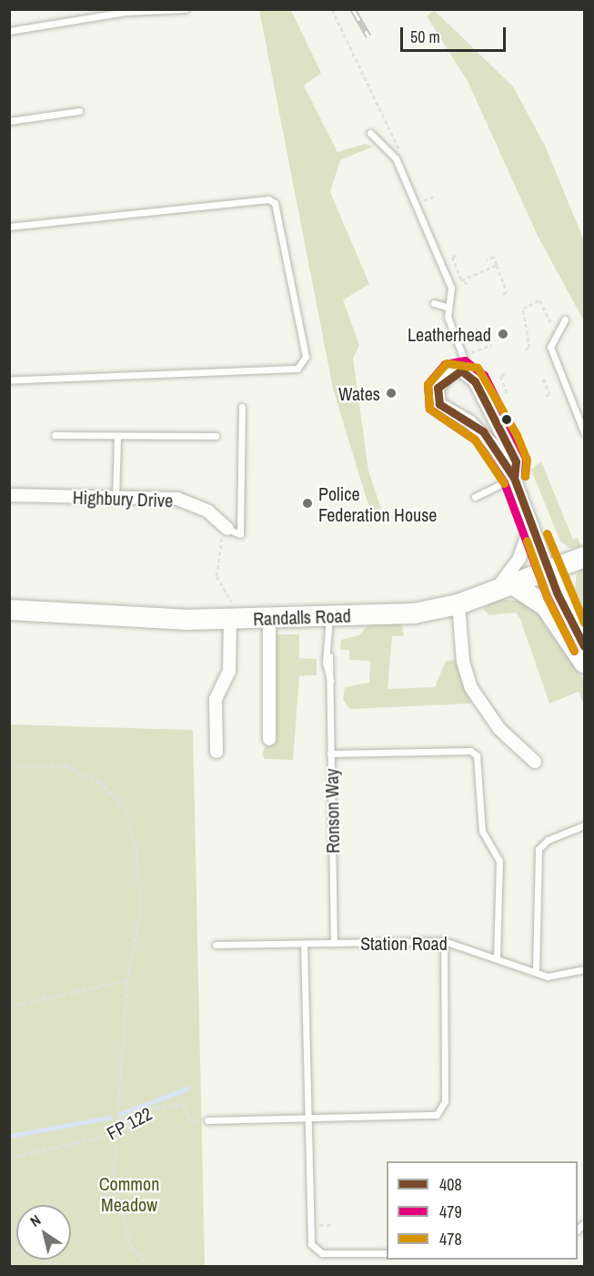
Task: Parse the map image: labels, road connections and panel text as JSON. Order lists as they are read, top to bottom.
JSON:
{
  "streets": {
    "main road": ["Randalls Road"],
    "street": ["Highbury Drive"],
    "lane": ["Ronson Way", "Station Road"],
    "path": ["FP 122"]
  },
  "crossings": [
    ["Randalls Road", "Ronson Way"],
    ["Ronson Way", "Station Road"]
  ],
  "parks": ["Common Meadow"],
  "places": ["Leatherhead", "Wates", "Police Federation House"],
  "lines": ["transit line 479", "transit line 478", "transit line 408"],
  "legend": ["408", "479", "478"],
  "scale_bar": "50 m",
  "north": "top left"
}
